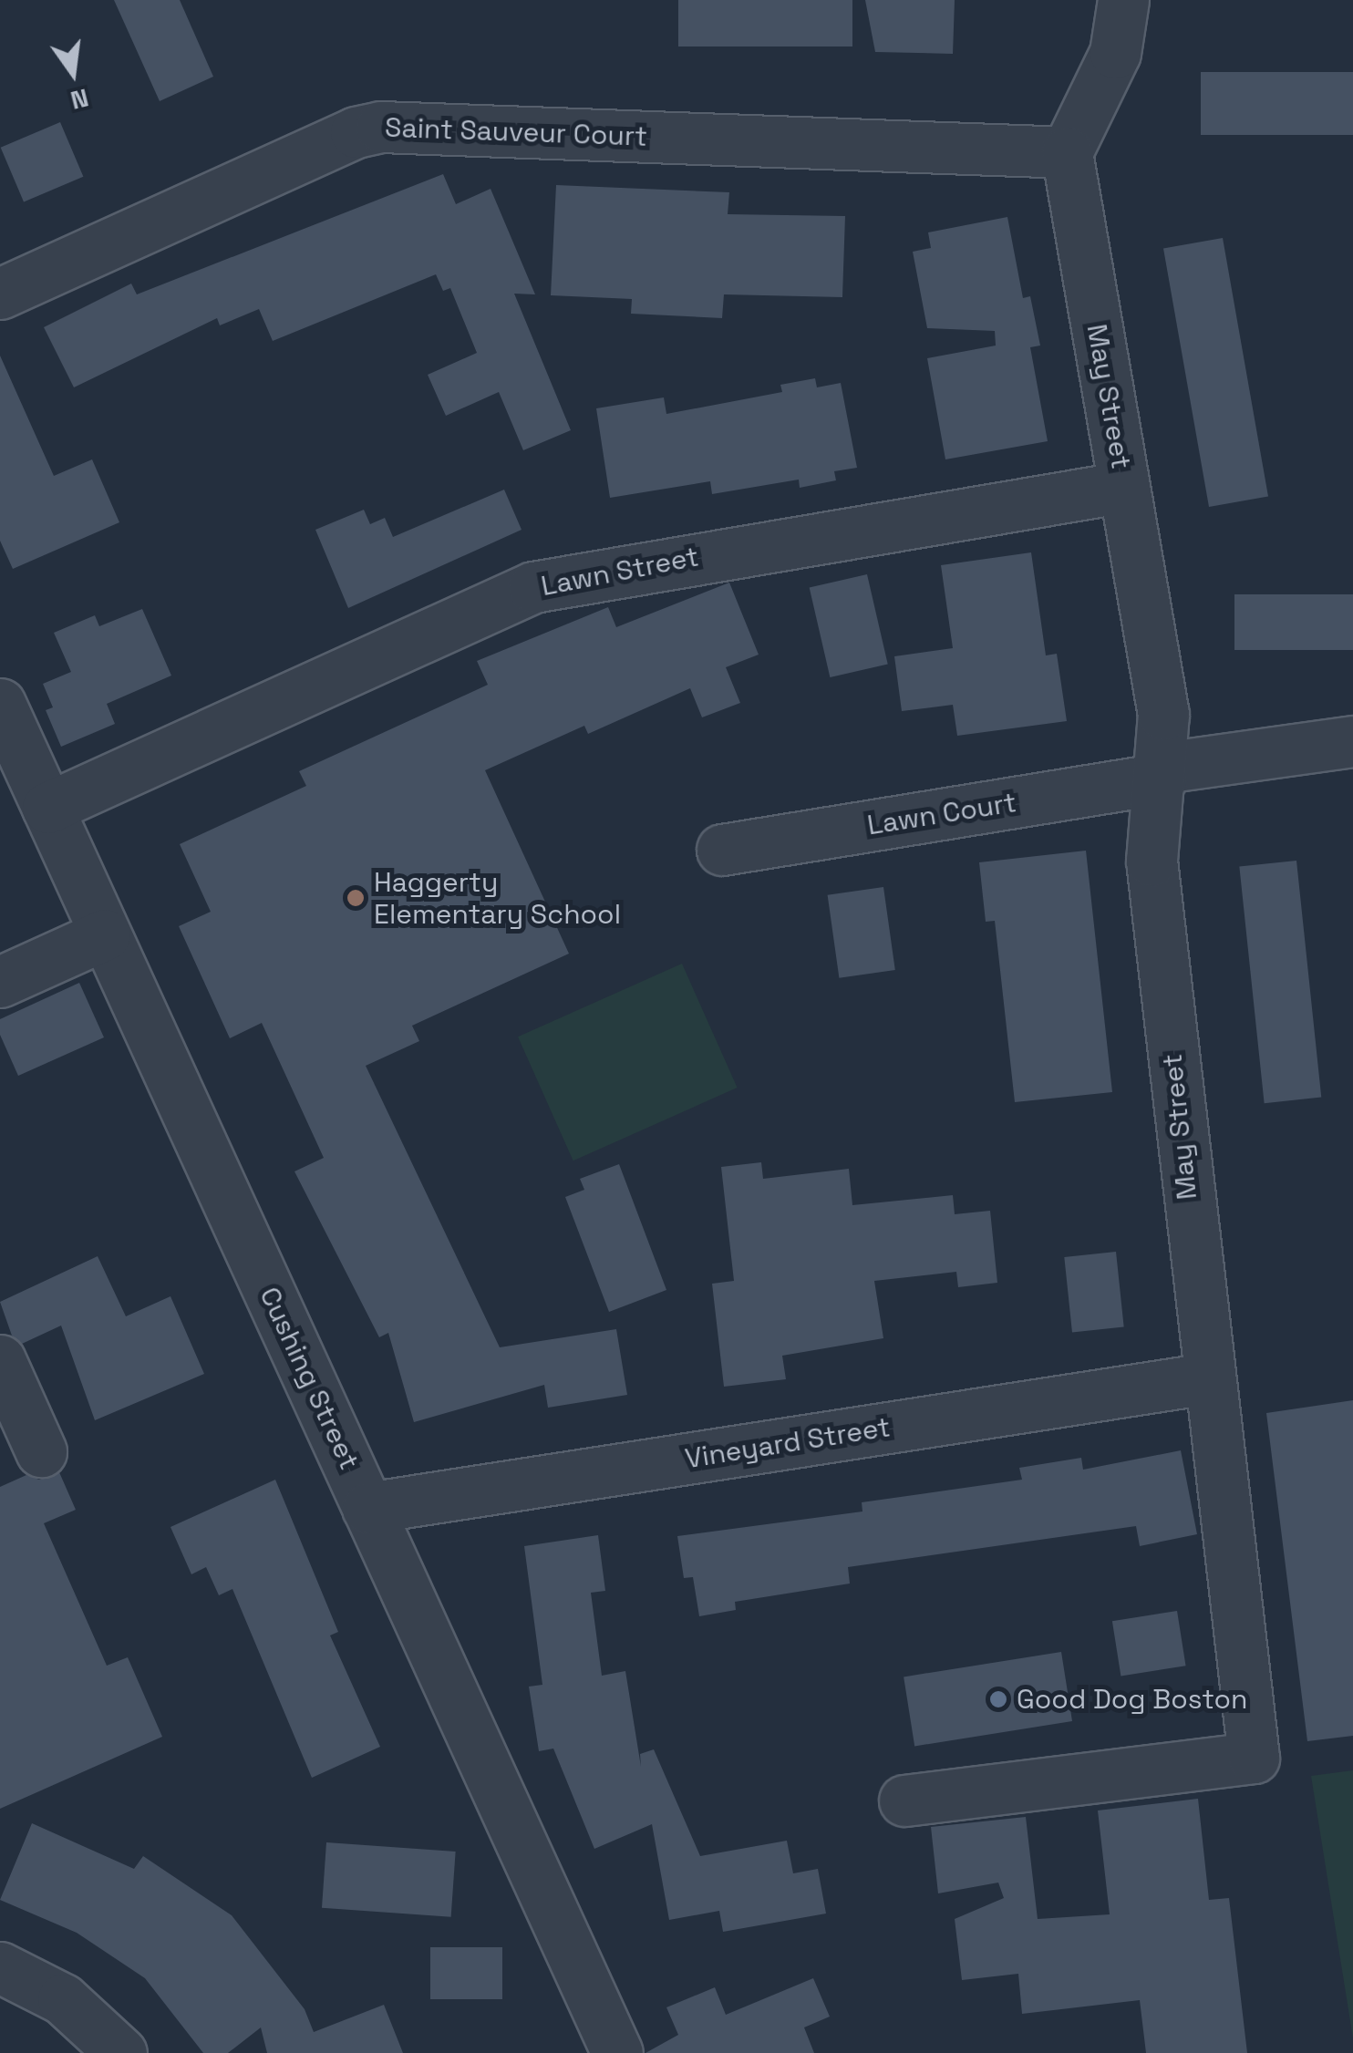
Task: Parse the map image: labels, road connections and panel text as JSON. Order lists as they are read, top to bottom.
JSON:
{
  "streets": {
    "street": [
      "Saint Sauveur Court",
      "May Street",
      "Lawn Street",
      "Lawn Court",
      "Cushing Street",
      "Vineyard Street"
    ]
  },
  "crossings": [
    ["Saint Sauveur Court", "May Street"],
    ["May Street", "Lawn Street"],
    ["May Street", "Lawn Court"],
    ["May Street", "Vineyard Street"],
    ["Lawn Street", "Cushing Street"],
    ["Cushing Street", "Vineyard Street"]
  ],
  "places": ["Haggerty Elementary School", "Good Dog Boston"],
  "north": "bottom"
}
